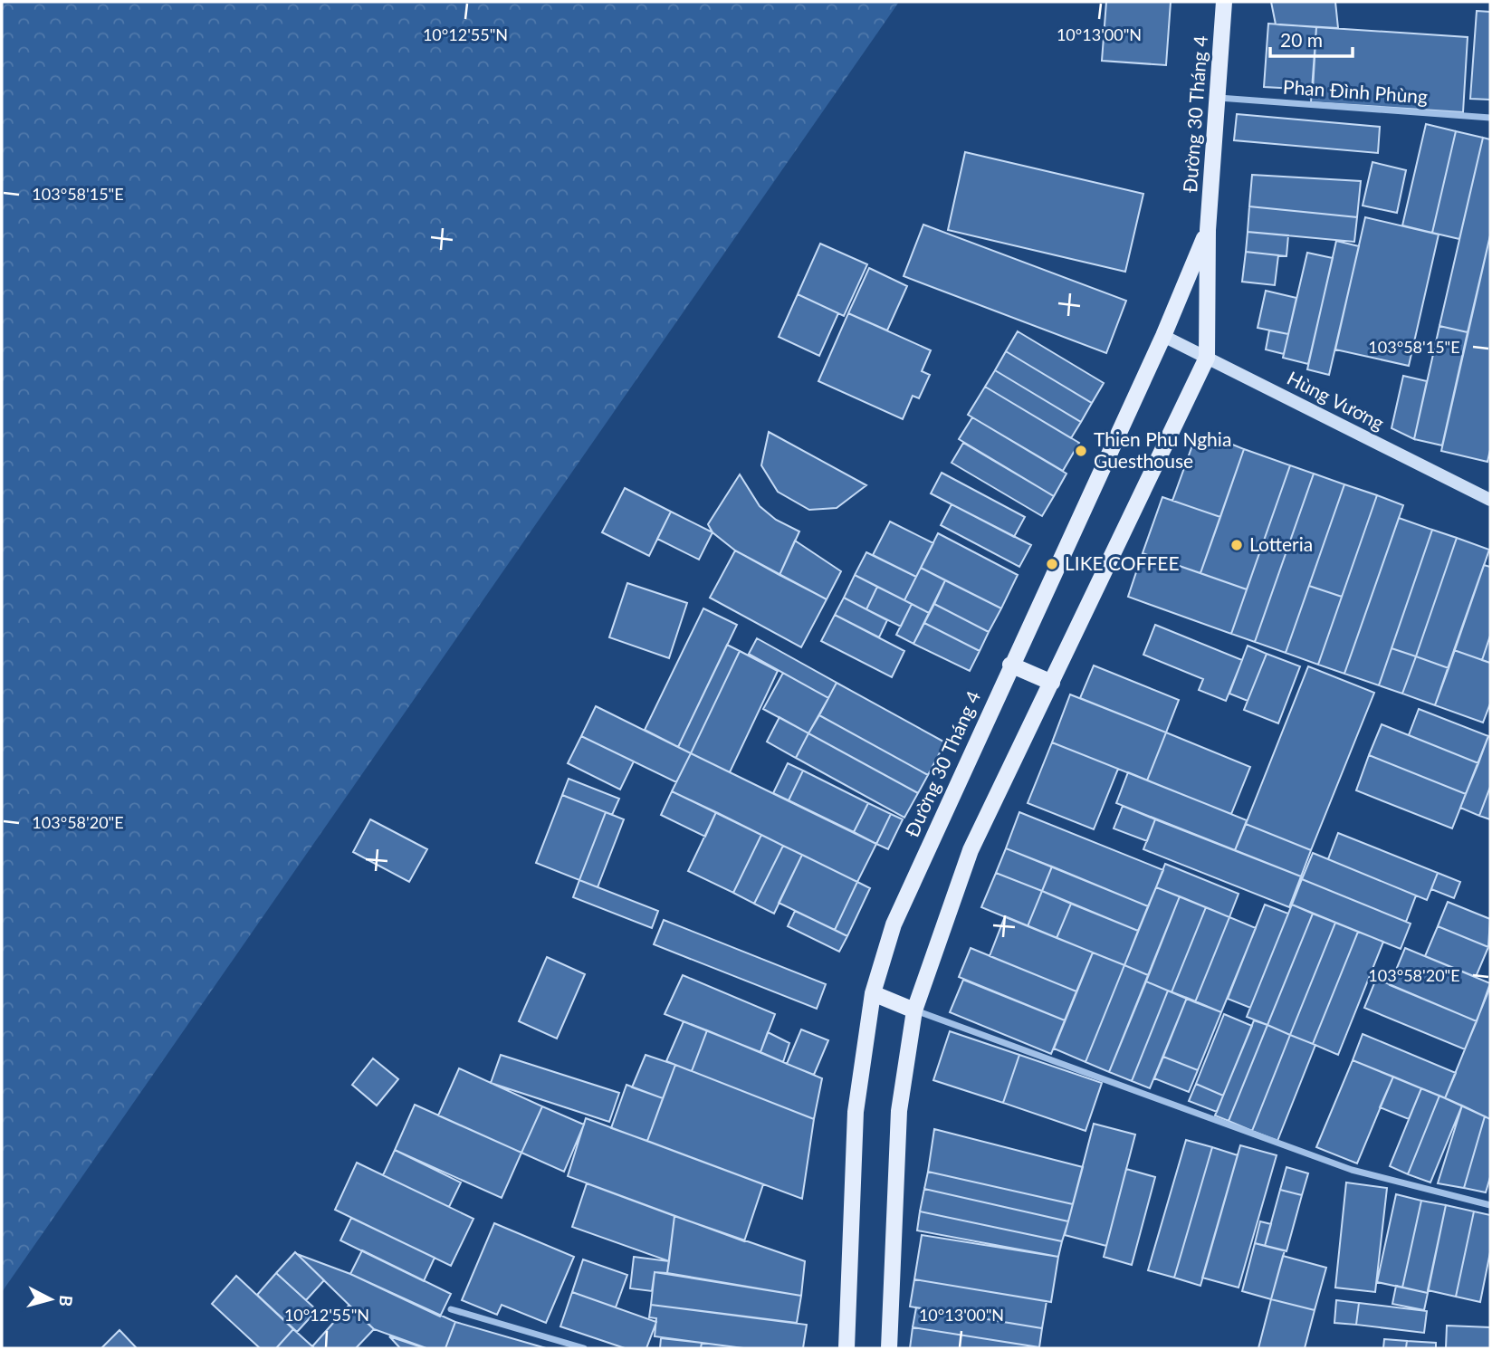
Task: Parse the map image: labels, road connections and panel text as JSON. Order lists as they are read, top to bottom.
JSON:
{
  "streets": {
    "main road": ["Đường 30 Tháng 4", "Hùng Vương"],
    "street": ["Phan Đình Phùng"]
  },
  "crossings": [
    ["Phan Đình Phùng", "Đường 30 Tháng 4"],
    ["Đường 30 Tháng 4", "Hùng Vương"]
  ],
  "places": ["Thien Phu Nghia Guesthouse", "Lotteria", "LIKE COFFEE"],
  "scale_bar": "20 m",
  "north": "right",
  "coordinates": [
    "10°12'55\"N",
    "10°13'00\"N",
    "103°58'15\"E",
    "103°58'20\"E"
  ]
}
